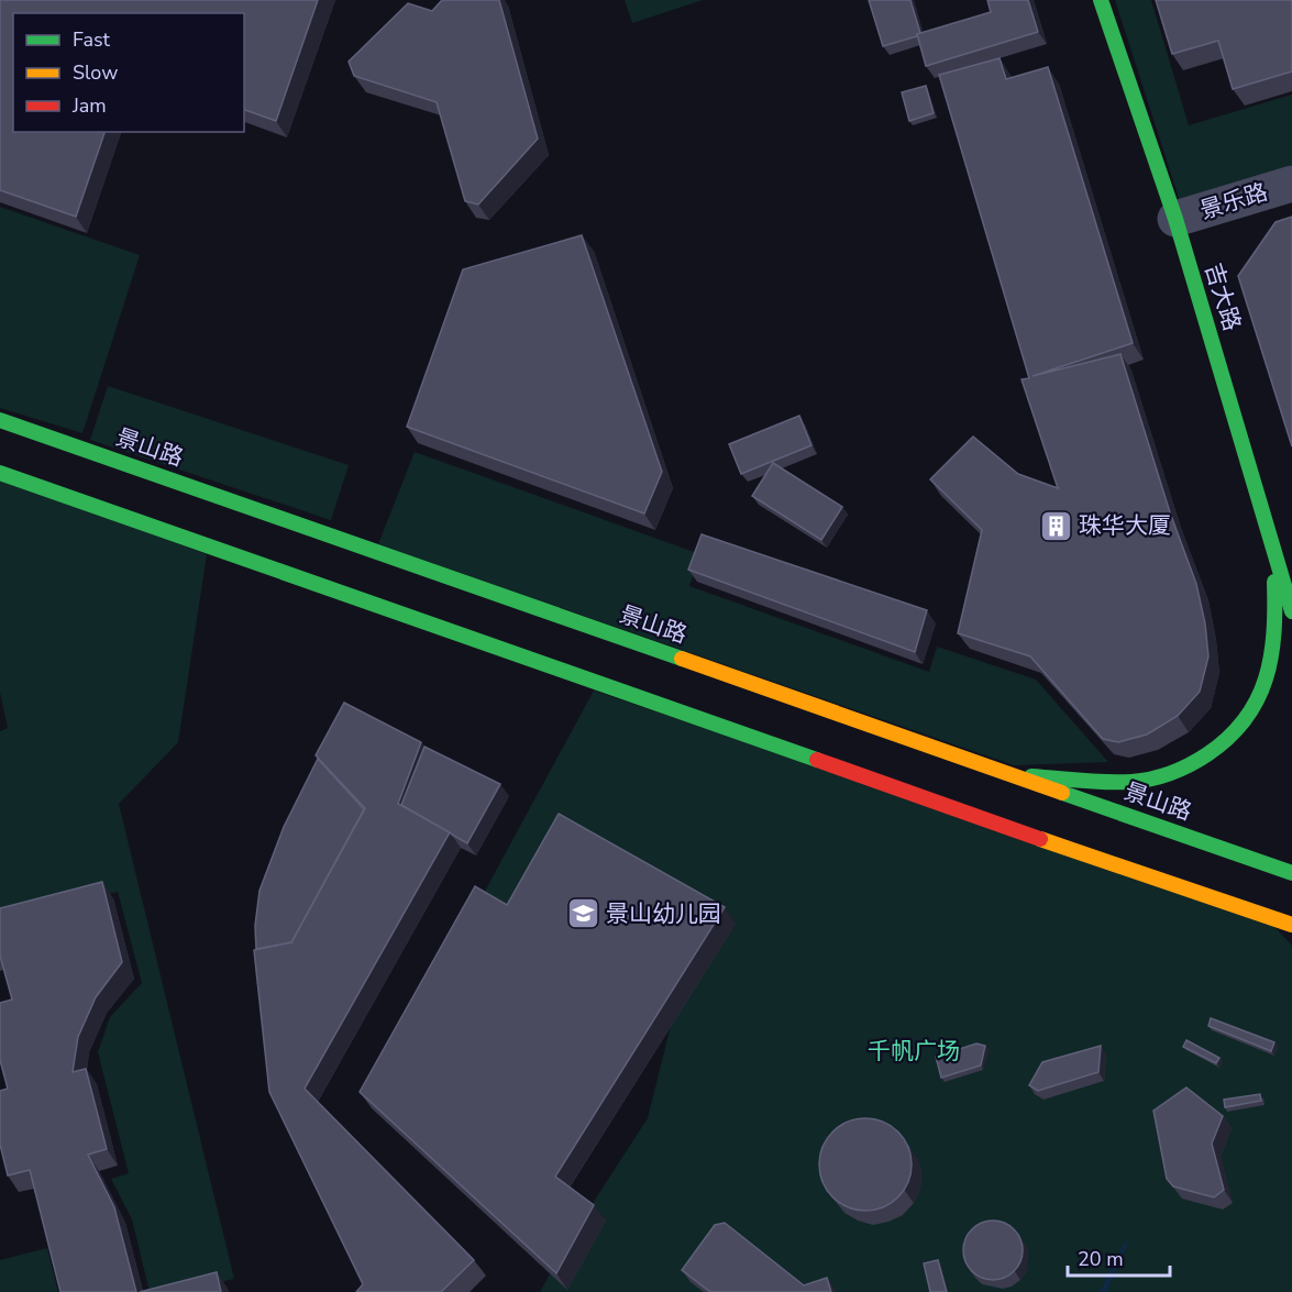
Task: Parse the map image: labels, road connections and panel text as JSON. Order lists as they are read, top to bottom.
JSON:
{
  "streets": {
    "main road": ["吉大路", "景山路"],
    "street": ["景乐路"]
  },
  "crossings": [
    ["景乐路", "吉大路"]
  ],
  "parks": ["千帆广场"],
  "places": {
    "building": ["珠华大厦"],
    "school or university": ["景山幼儿园"]
  },
  "legend": ["Fast", "Slow", "Jam"],
  "scale_bar": "20 m"
}
